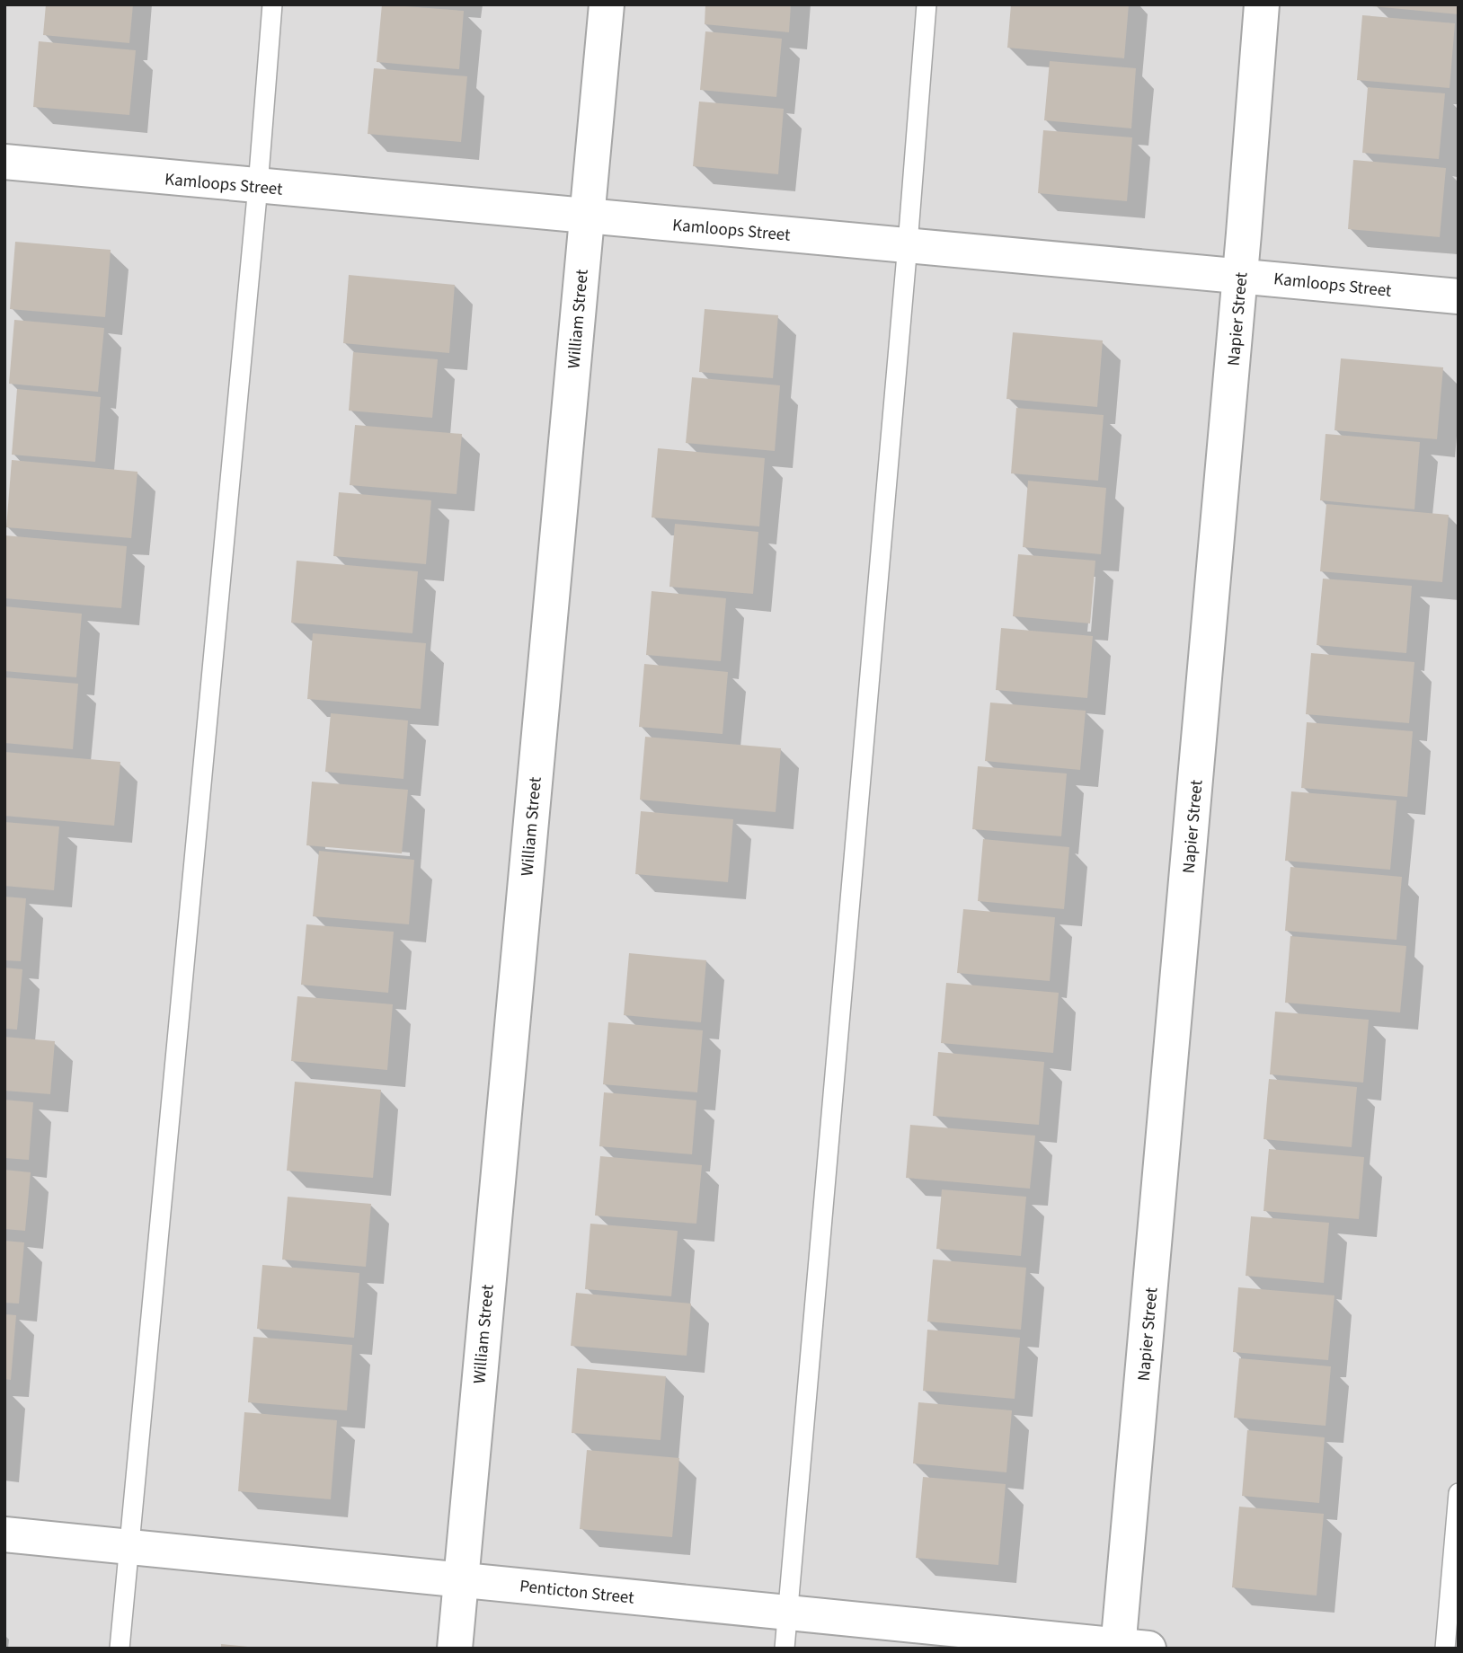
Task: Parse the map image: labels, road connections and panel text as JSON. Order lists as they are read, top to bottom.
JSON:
{
  "streets": {
    "street": [
      "Kamloops Street",
      "William Street",
      "Napier Street",
      "Penticton Street"
    ]
  },
  "crossings": [
    ["Kamloops Street", "William Street"],
    ["Kamloops Street", "Napier Street"],
    ["William Street", "Penticton Street"],
    ["Napier Street", "Penticton Street"]
  ]
}
